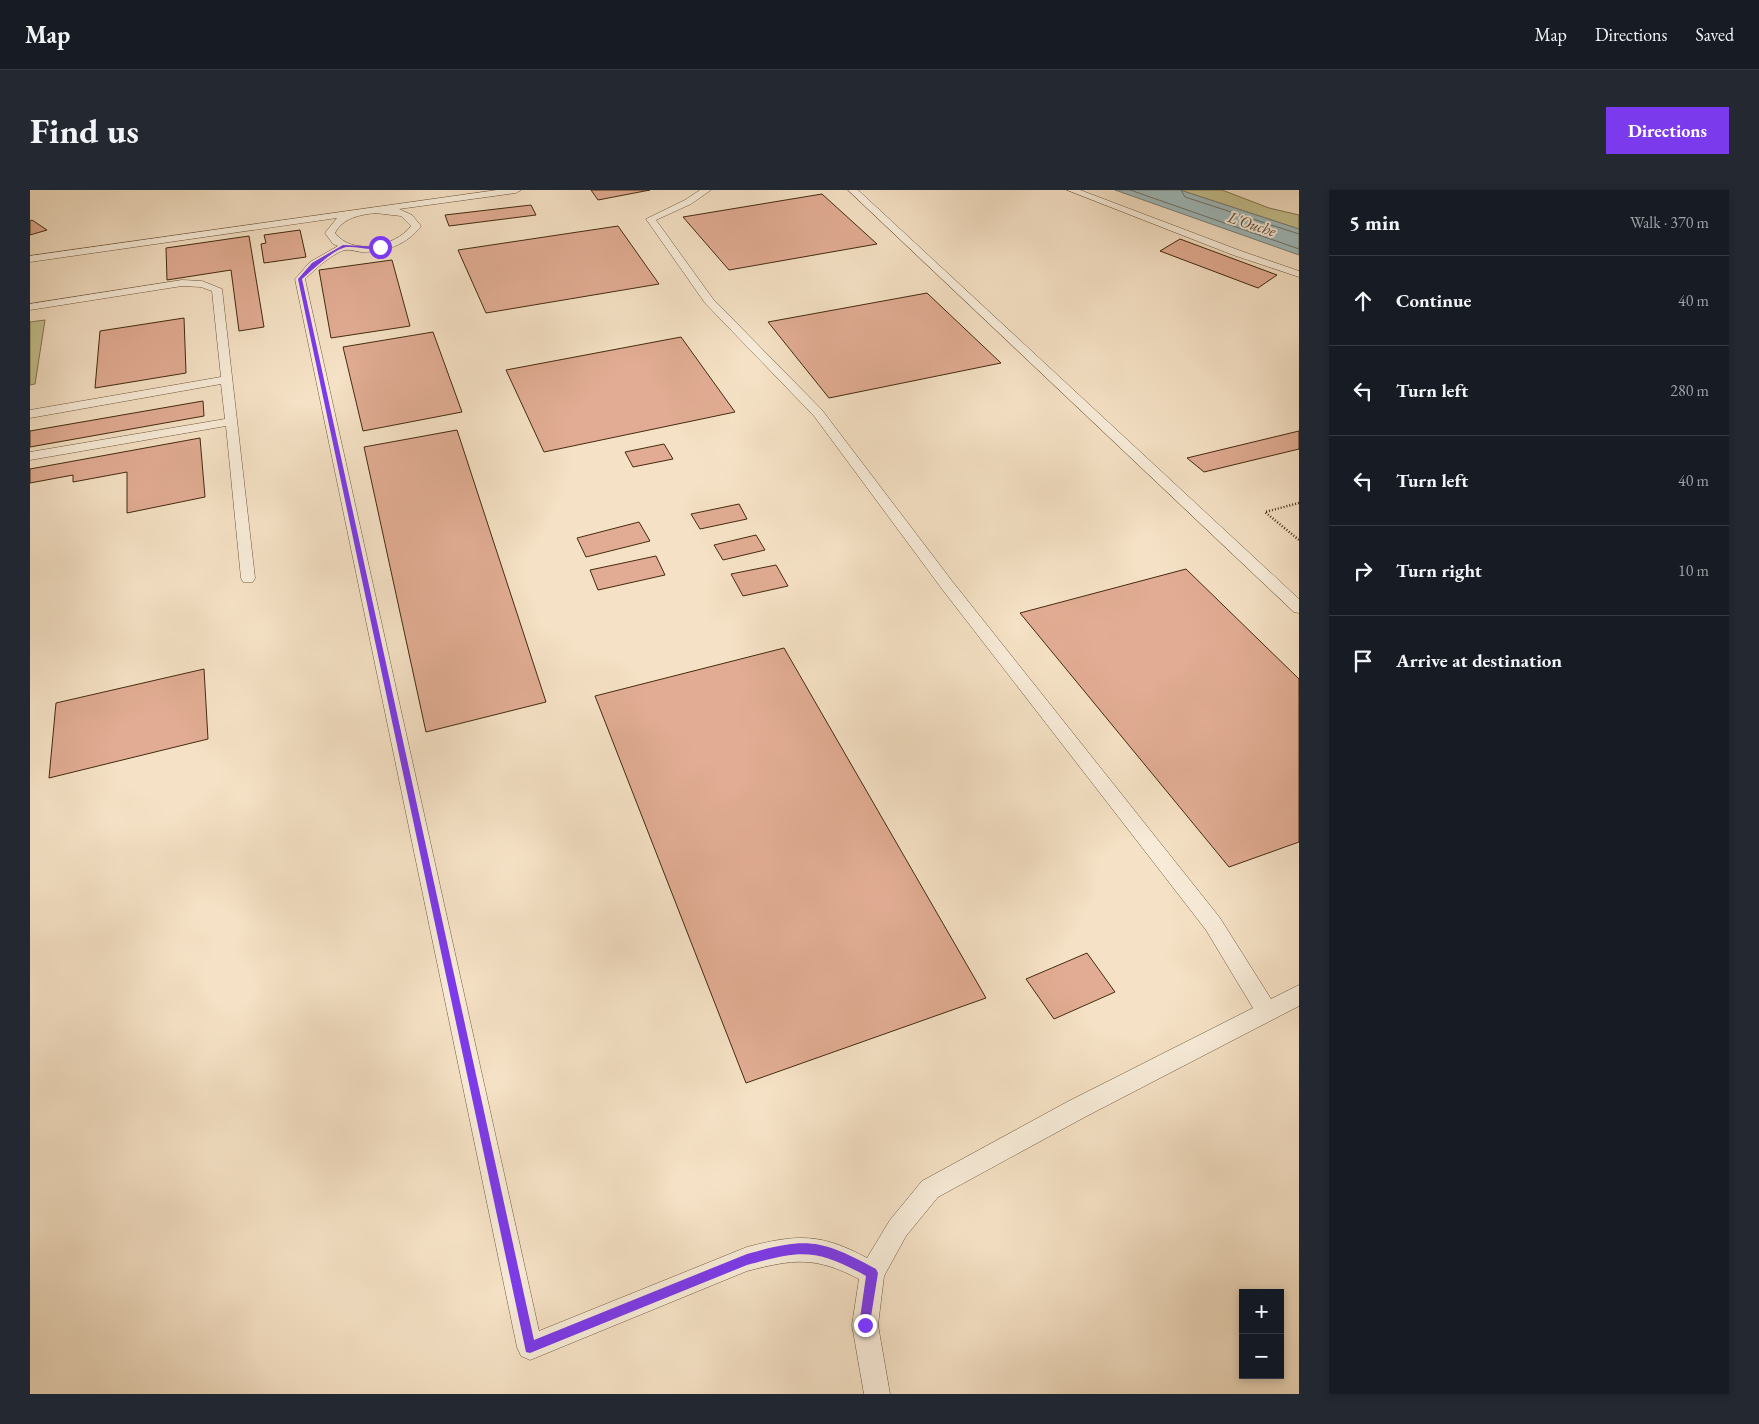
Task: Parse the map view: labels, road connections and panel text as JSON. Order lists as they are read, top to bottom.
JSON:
{
  "water": ["L'Ouche"],
  "page": {
    "header": "Map",
    "nav": ["Map", "Directions", "Saved"],
    "buttons": "Directions",
    "title": "Find us",
    "heading": ["5 min", "Walk · 370 m"],
    "list": [
      ["Continue", "40 m"],
      ["Turn left", "280 m"],
      ["Turn left", "40 m"],
      ["Turn right", "10 m"],
      "Arrive at destination"
    ],
    "map_buttons": ["+", "−"]
  }
}
